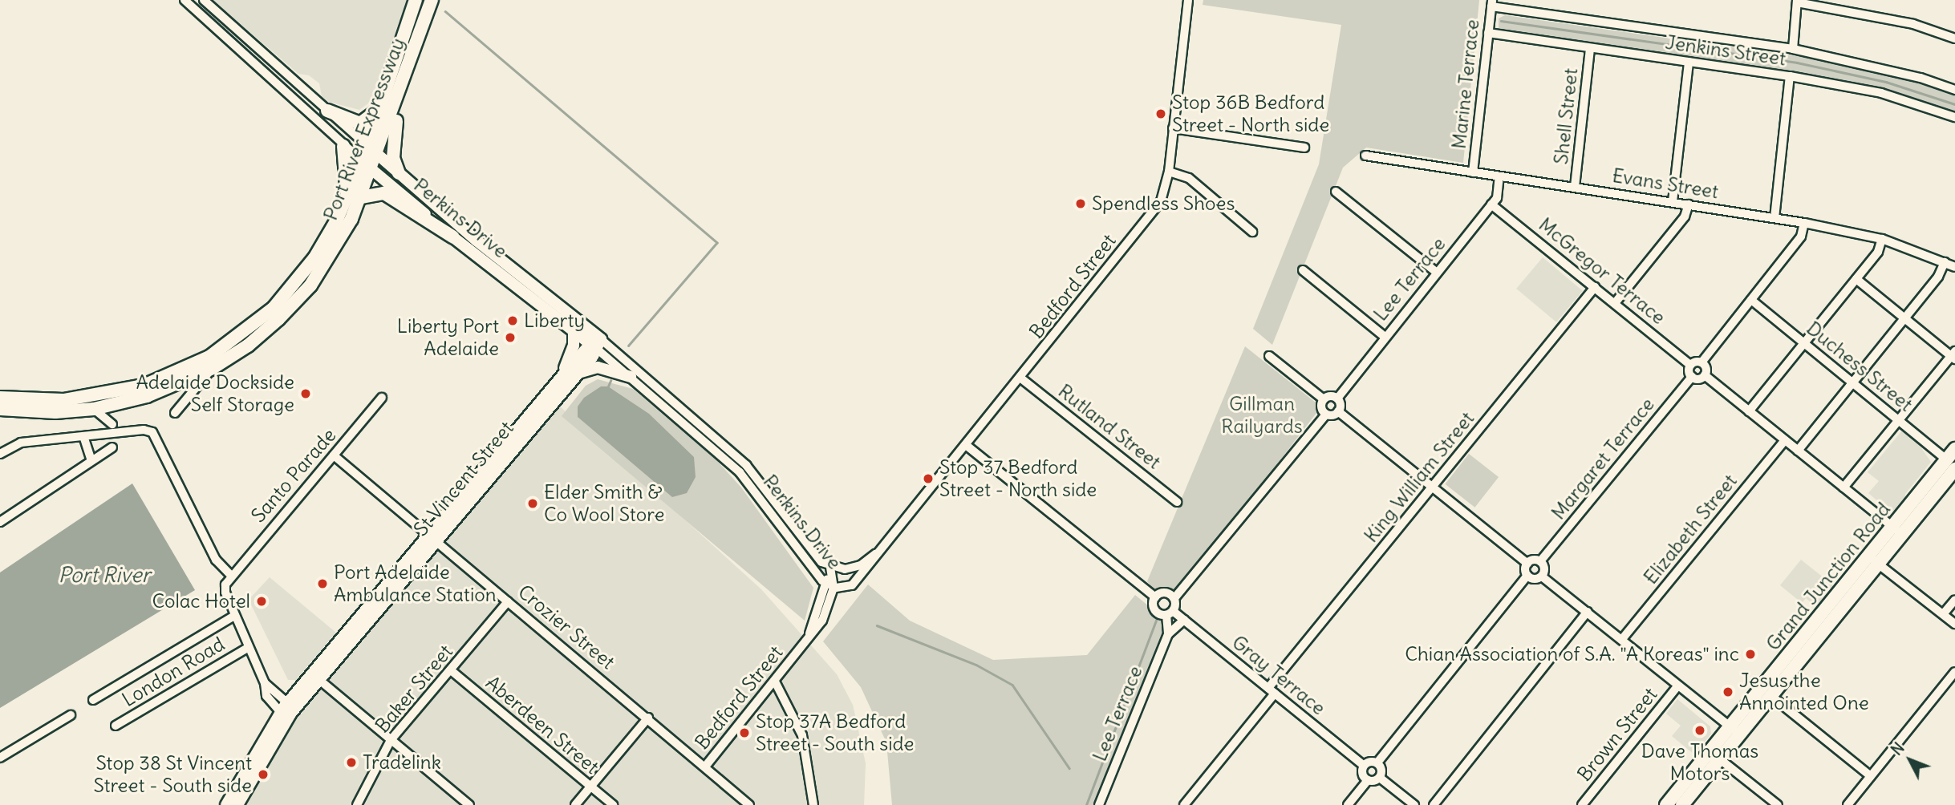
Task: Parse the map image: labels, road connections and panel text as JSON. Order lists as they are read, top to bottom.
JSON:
{
  "streets": {
    "highway": ["Port River Expressway", "Grand Junction Road"],
    "main road": ["Perkins Drive", "St Vincent Street"],
    "street": [
      "Jenkins Street",
      "Marine Terrace",
      "Shell Street",
      "Evans Street",
      "McGregor Terrace",
      "Lee Terrace",
      "Bedford Street",
      "Duchess Street",
      "Rutland Street",
      "Margaret Terrace",
      "Santo Parade",
      "King William Street",
      "Elizabeth Street",
      "Crozier Street",
      "London Road",
      "Gray Terrace",
      "Baker Street",
      "Aberdeen Street",
      "Brown Street"
    ]
  },
  "crossings": [
    ["Jenkins Street", "Marine Terrace"],
    ["Jenkins Street", "Shell Street"],
    ["Marine Terrace", "Evans Street"],
    ["Shell Street", "Evans Street"],
    ["Port River Expressway", "Perkins Drive"],
    ["Evans Street", "Lee Terrace"],
    ["Perkins Drive", "Bedford Street"],
    ["Perkins Drive", "St Vincent Street"],
    ["McGregor Terrace", "Lee Terrace"],
    ["McGregor Terrace", "King William Street"],
    ["Lee Terrace", "Gray Terrace"],
    ["Bedford Street", "Rutland Street"],
    ["Bedford Street", "Crozier Street"],
    ["Duchess Street", "Grand Junction Road"],
    ["Santo Parade", "Crozier Street"],
    ["King William Street", "Gray Terrace"],
    ["St Vincent Street", "Crozier Street"],
    ["Crozier Street", "Baker Street"],
    ["Baker Street", "Aberdeen Street"]
  ],
  "water": ["Port River"],
  "parks": ["Gillman Railyards"],
  "places": [
    "Stop 36B Bedford Street - North side",
    "Spendless Shoes",
    "Liberty",
    "Liberty Port Adelaide",
    "Adelaide Dockside Self Storage",
    "Stop 37 Bedford Street - North side",
    "Elder Smith & Co Wool Store",
    "Port Adelaide Ambulance Station",
    "Colac Hotel",
    "Chian Association of S.A. \"A Koreas\" inc",
    "Jesus the Annointed One",
    "Dave Thomas Motors",
    "Stop 37A Bedford Street - South side",
    "Tradelink",
    "Stop 38 St Vincent Street - South side"
  ],
  "north": "top left"
}
